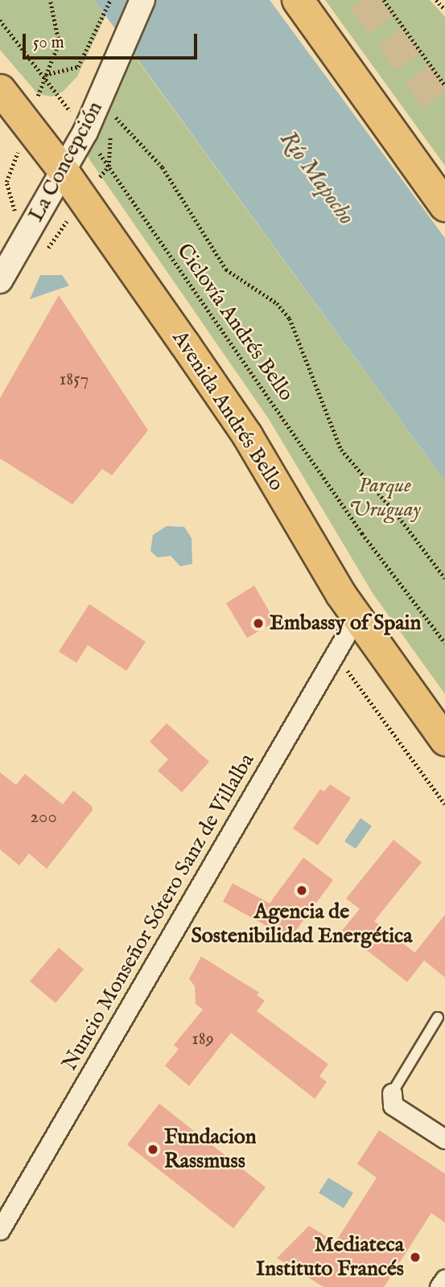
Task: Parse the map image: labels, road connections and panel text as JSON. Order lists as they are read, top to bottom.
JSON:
{
  "streets": {
    "main road": ["Avenida Andrés Bello"],
    "street": ["La Concepción", "Nuncio Monseñor Sótero Sanz de Villalba"],
    "path": ["Ciclovía Andrés Bello"]
  },
  "crossings": [
    ["La Concepción", "Ciclovía Andrés Bello"],
    ["La Concepción", "Avenida Andrés Bello"],
    ["Avenida Andrés Bello", "Nuncio Monseñor Sótero Sanz de Villalba"]
  ],
  "water": ["Río Mapocho"],
  "parks": ["Parque Uruguay"],
  "places": [
    "Embassy of Spain",
    "Agencia de Sostenibilidad Energética",
    "Fundacion Rassmuss",
    "Mediateca Instituto Francés"
  ],
  "house_numbers": ["1857", "200", "189"],
  "scale_bar": "50 m"
}
